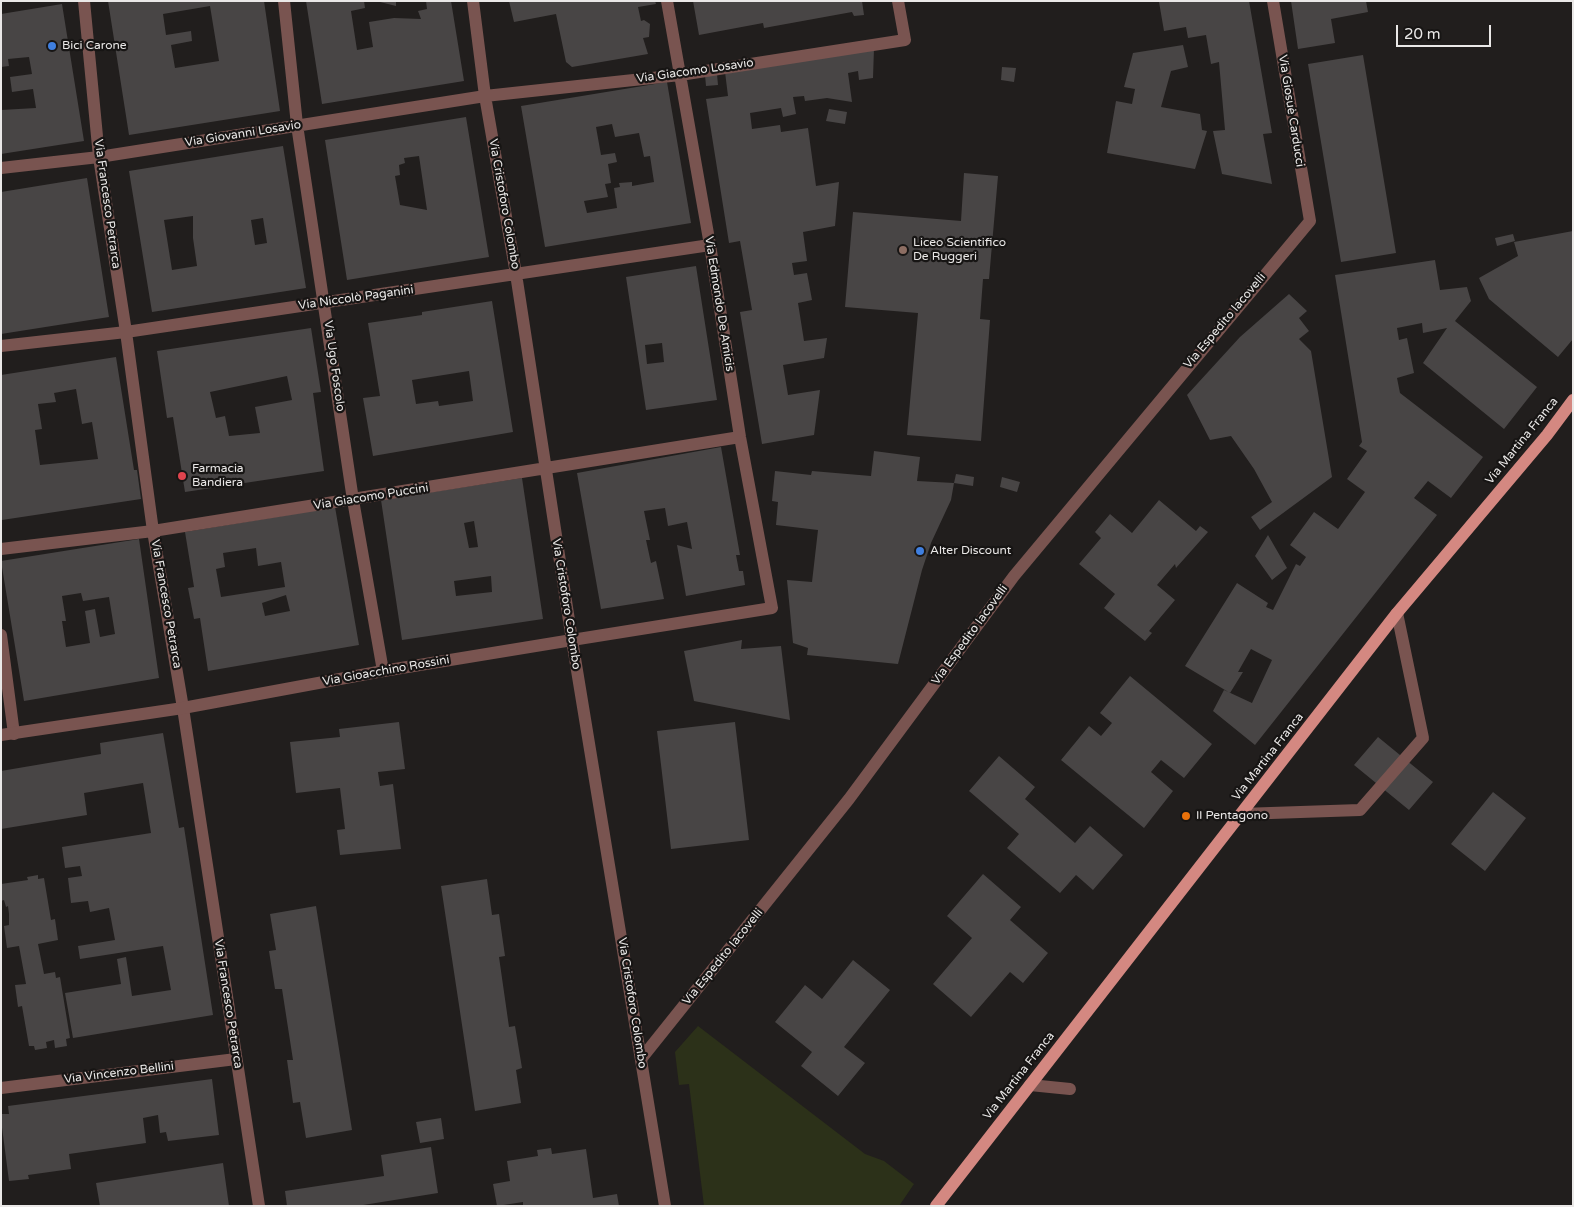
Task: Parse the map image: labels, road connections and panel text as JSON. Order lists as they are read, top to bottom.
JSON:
{
  "streets": {
    "main road": ["Via Martina Franca"],
    "street": [
      "Via Giacomo Losavio",
      "Via Giosuè Carducci",
      "Via Giovanni Losavio",
      "Via Francesco Petrarca",
      "Via Cristoforo Colombo",
      "Via Niccolò Paganini",
      "Via Edmondo De Amicis",
      "Via Espedito Iacovelli",
      "Via Ugo Foscolo",
      "Via Giacomo Puccini",
      "Via Gioacchino Rossini",
      "Via Vincenzo Bellini"
    ]
  },
  "crossings": [
    ["Via Giacomo Losavio", "Via Giovanni Losavio"],
    ["Via Giacomo Losavio", "Via Cristoforo Colombo"],
    ["Via Giacomo Losavio", "Via Edmondo De Amicis"],
    ["Via Giosuè Carducci", "Via Espedito Iacovelli"],
    ["Via Giovanni Losavio", "Via Francesco Petrarca"],
    ["Via Giovanni Losavio", "Via Cristoforo Colombo"],
    ["Via Giovanni Losavio", "Via Ugo Foscolo"],
    ["Via Francesco Petrarca", "Via Niccolò Paganini"],
    ["Via Francesco Petrarca", "Via Giacomo Puccini"],
    ["Via Francesco Petrarca", "Via Gioacchino Rossini"],
    ["Via Francesco Petrarca", "Via Vincenzo Bellini"],
    ["Via Cristoforo Colombo", "Via Niccolò Paganini"],
    ["Via Cristoforo Colombo", "Via Espedito Iacovelli"],
    ["Via Cristoforo Colombo", "Via Giacomo Puccini"],
    ["Via Cristoforo Colombo", "Via Gioacchino Rossini"],
    ["Via Niccolò Paganini", "Via Edmondo De Amicis"],
    ["Via Niccolò Paganini", "Via Ugo Foscolo"],
    ["Via Edmondo De Amicis", "Via Giacomo Puccini"],
    ["Via Edmondo De Amicis", "Via Gioacchino Rossini"],
    ["Via Ugo Foscolo", "Via Giacomo Puccini"],
    ["Via Ugo Foscolo", "Via Gioacchino Rossini"]
  ],
  "places": [
    "Bici Carone",
    "Liceo Scientifico De Ruggeri",
    "Farmacia Bandiera",
    "Alter Discount",
    "Il Pentagono"
  ],
  "scale_bar": "20 m"
}
